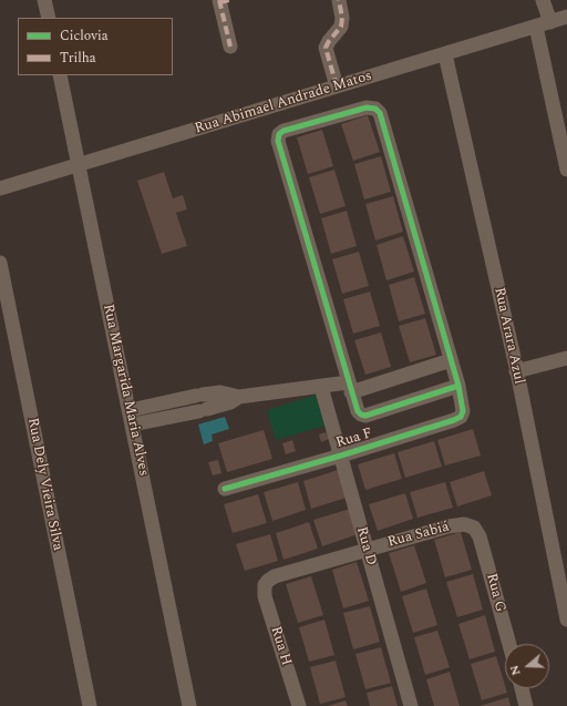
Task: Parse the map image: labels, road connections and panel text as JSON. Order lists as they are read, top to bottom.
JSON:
{
  "streets": {
    "street": [
      "Rua Abimael Andrade Matos",
      "Rua Arara Azul",
      "Rua Margarida Maria Alves",
      "Rua F",
      "Rua Dely Vieira Silva",
      "Rua Sabiá",
      "Rua D",
      "Rua G",
      "Rua H"
    ]
  },
  "crossings": [
    ["Rua Abimael Andrade Matos", "Rua Arara Azul"],
    ["Rua Abimael Andrade Matos", "Rua Margarida Maria Alves"],
    ["Rua F", "Rua D"],
    ["Rua Sabiá", "Rua D"],
    ["Rua Sabiá", "Rua G"],
    ["Rua Sabiá", "Rua H"]
  ],
  "legend": ["Ciclovia", "Trilha"],
  "north": "left"
}
